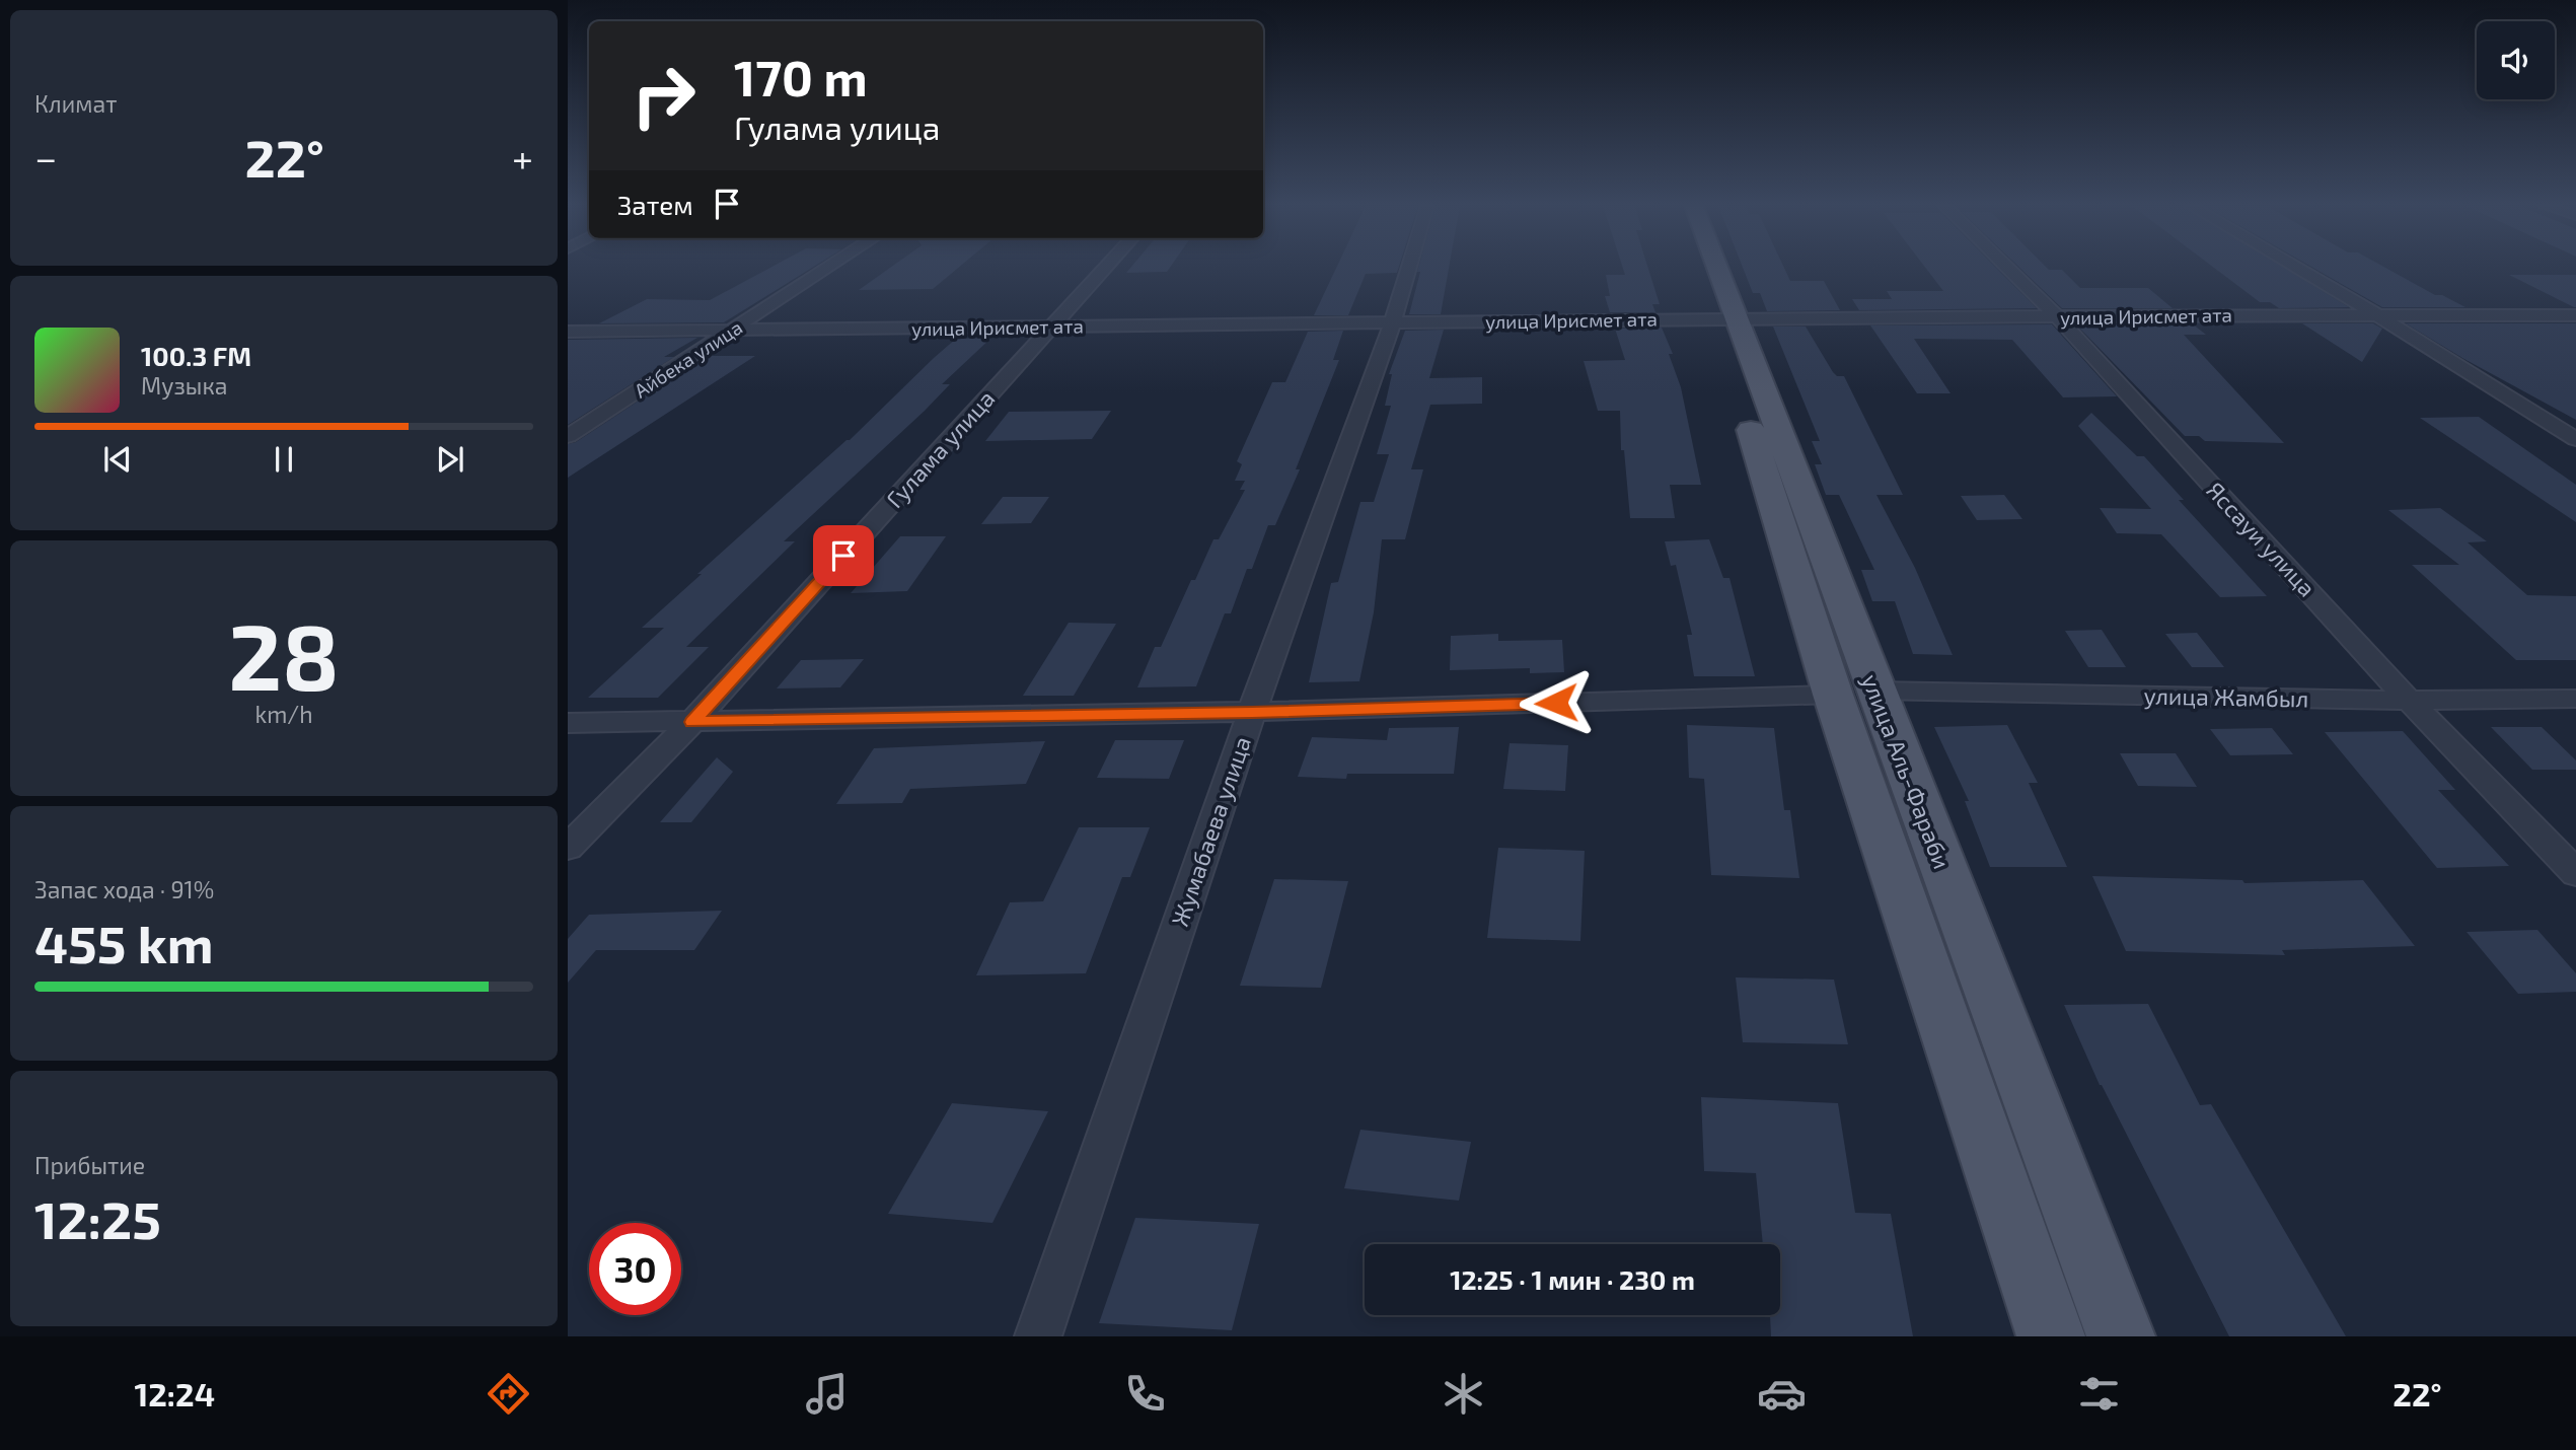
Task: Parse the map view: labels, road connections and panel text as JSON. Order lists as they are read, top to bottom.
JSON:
{
  "streets": {
    "main road": ["улица Аль-Фараби"],
    "street": [
      "улица Ирисмет ата",
      "Айбека улица",
      "Гулама улица",
      "Яссауи улица",
      "улица Жамбыл",
      "Жумабаева улица"
    ]
  },
  "crossings": [
    ["улица Ирисмет ата", "Айбека улица"],
    ["улица Ирисмет ата", "Гулама улица"],
    ["улица Ирисмет ата", "Яссауи улица"],
    ["улица Ирисмет ата", "улица Аль-Фараби"],
    ["улица Ирисмет ата", "Жумабаева улица"],
    ["Яссауи улица", "улица Жамбыл"],
    ["улица Жамбыл", "улица Аль-Фараби"]
  ],
  "page": {
    "tile": [
      "Климат",
      ["28", "km/h"],
      ["Запас хода · 91%", "455 km"],
      ["Прибытие", "12:25"]
    ],
    "turn": ["170 m", "Гулама улица"],
    "heat": ["−", "22°", "+"],
    "then": "Затем",
    "song": ["100.3 FM", "Музыка"],
    "limit": "30",
    "trip": "12:25 · 1 мин · 230 m",
    "tabs": ["12:24", "22°"]
  }
}
